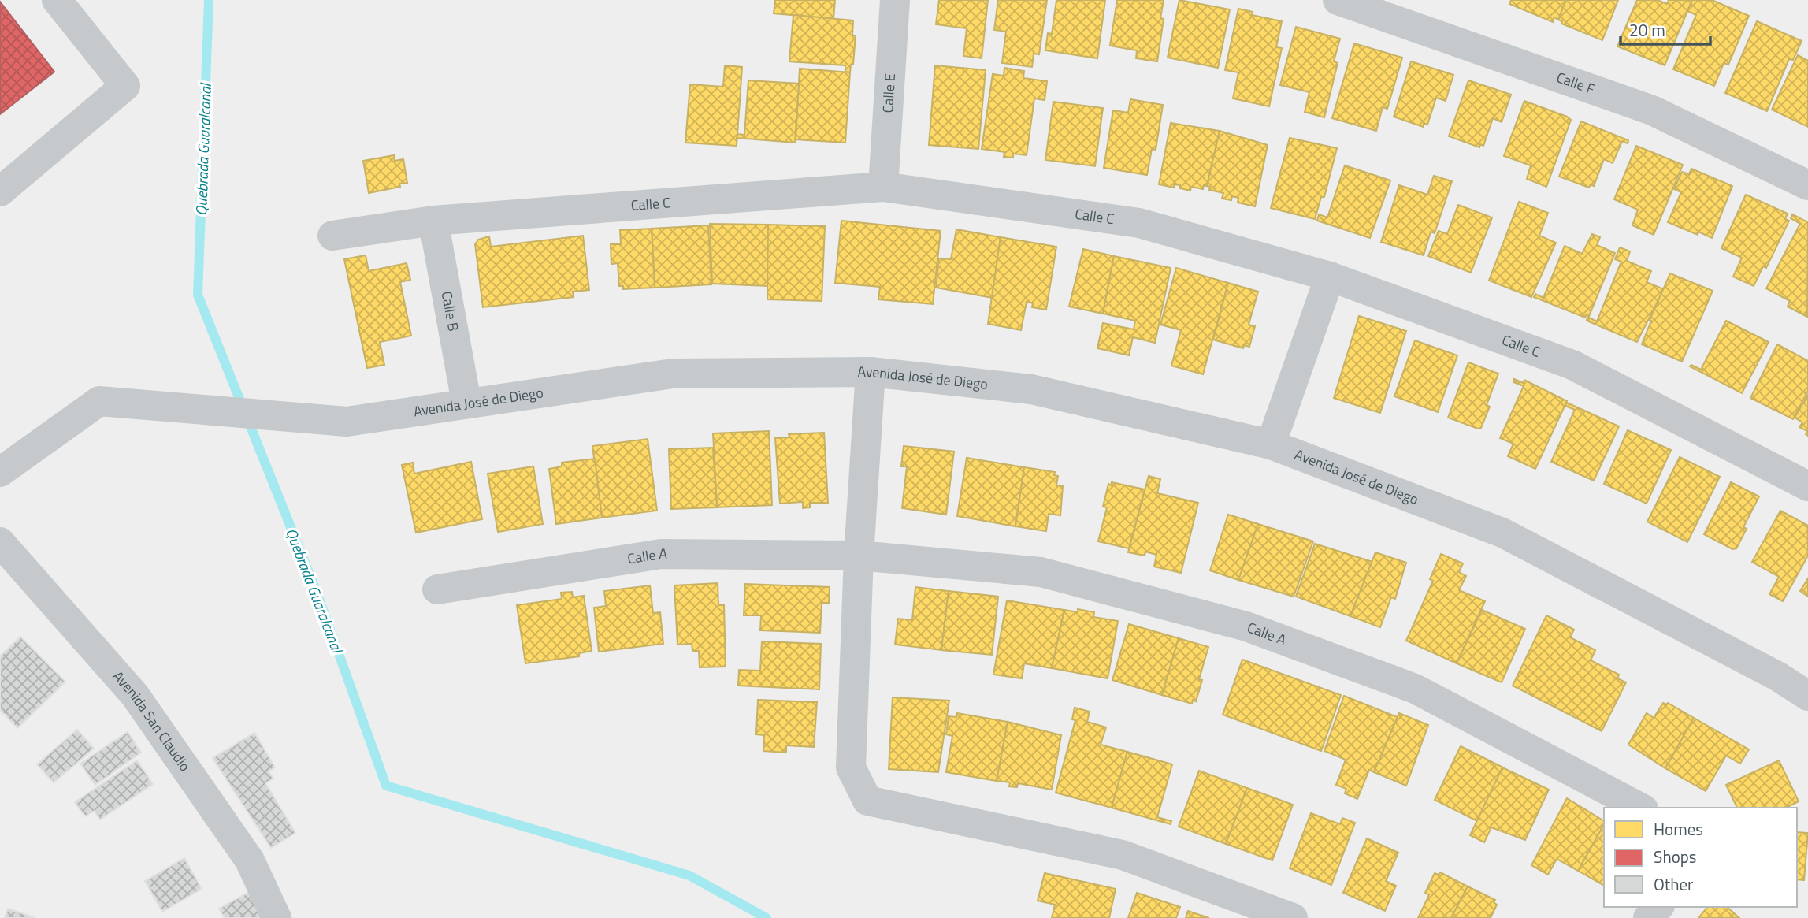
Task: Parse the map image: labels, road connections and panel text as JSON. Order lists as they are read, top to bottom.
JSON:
{
  "streets": {
    "street": [
      "Calle F",
      "Calle E",
      "Calle C",
      "Calle B",
      "Avenida José de Diego",
      "Calle A",
      "Avenida San Claudio"
    ]
  },
  "crossings": [
    ["Calle E", "Calle C"],
    ["Calle C", "Calle B"],
    ["Calle B", "Avenida José de Diego"]
  ],
  "water": ["Quebrada Guaralcanal"],
  "legend": ["Homes", "Shops", "Other"],
  "scale_bar": "20 m"
}
